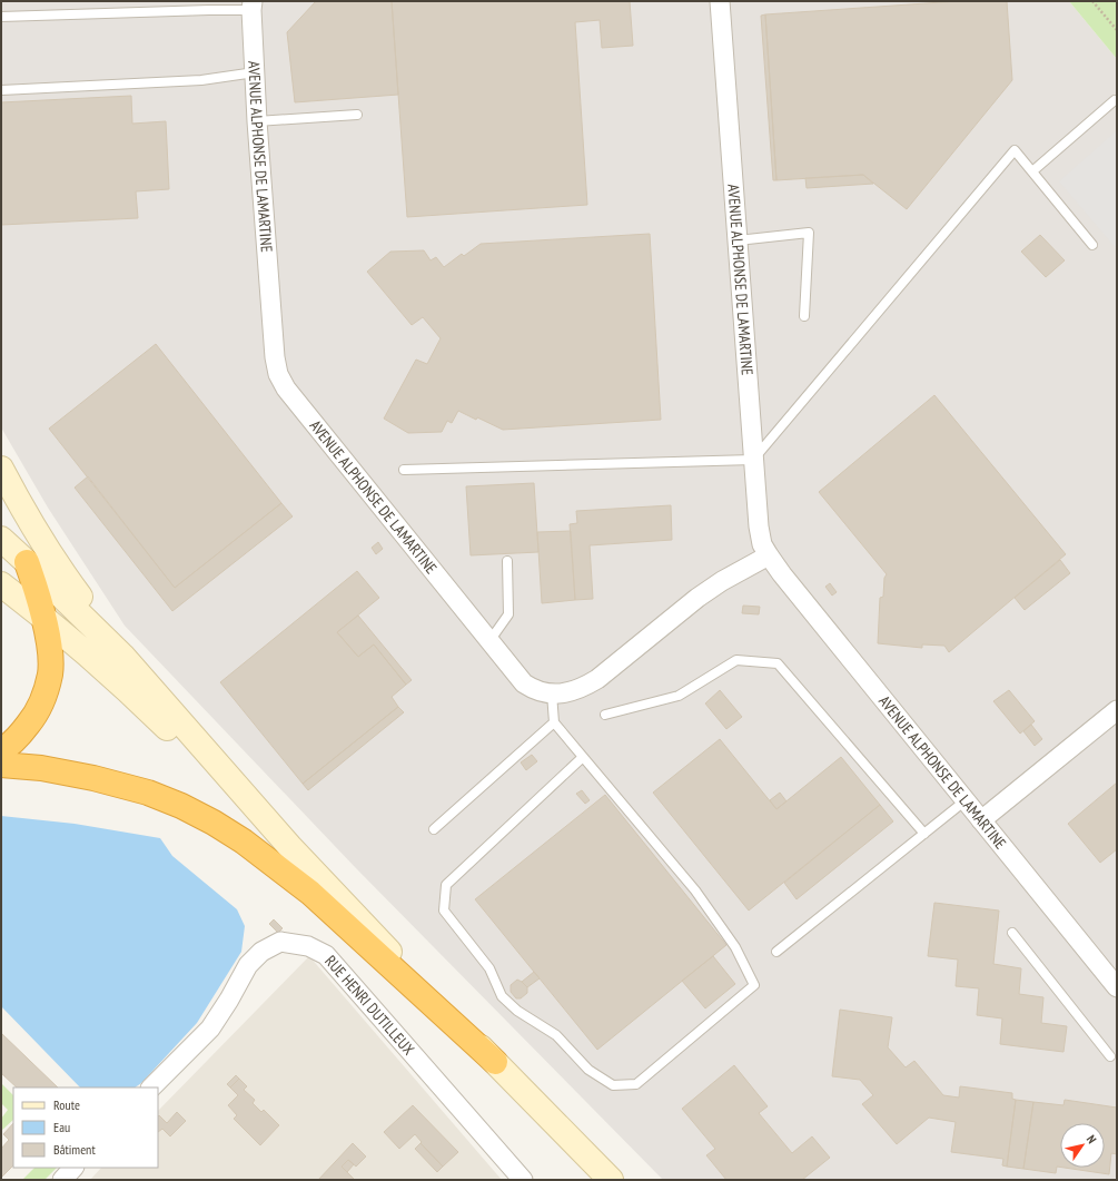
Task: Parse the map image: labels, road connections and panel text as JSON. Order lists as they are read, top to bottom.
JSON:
{
  "streets": {
    "street": ["AVENUE ALPHONSE DE LAMARTINE", "RUE HENRI DUTILLEUX"]
  },
  "legend": ["Route", "Eau", "Bâtiment"],
  "north": "top right"
}
